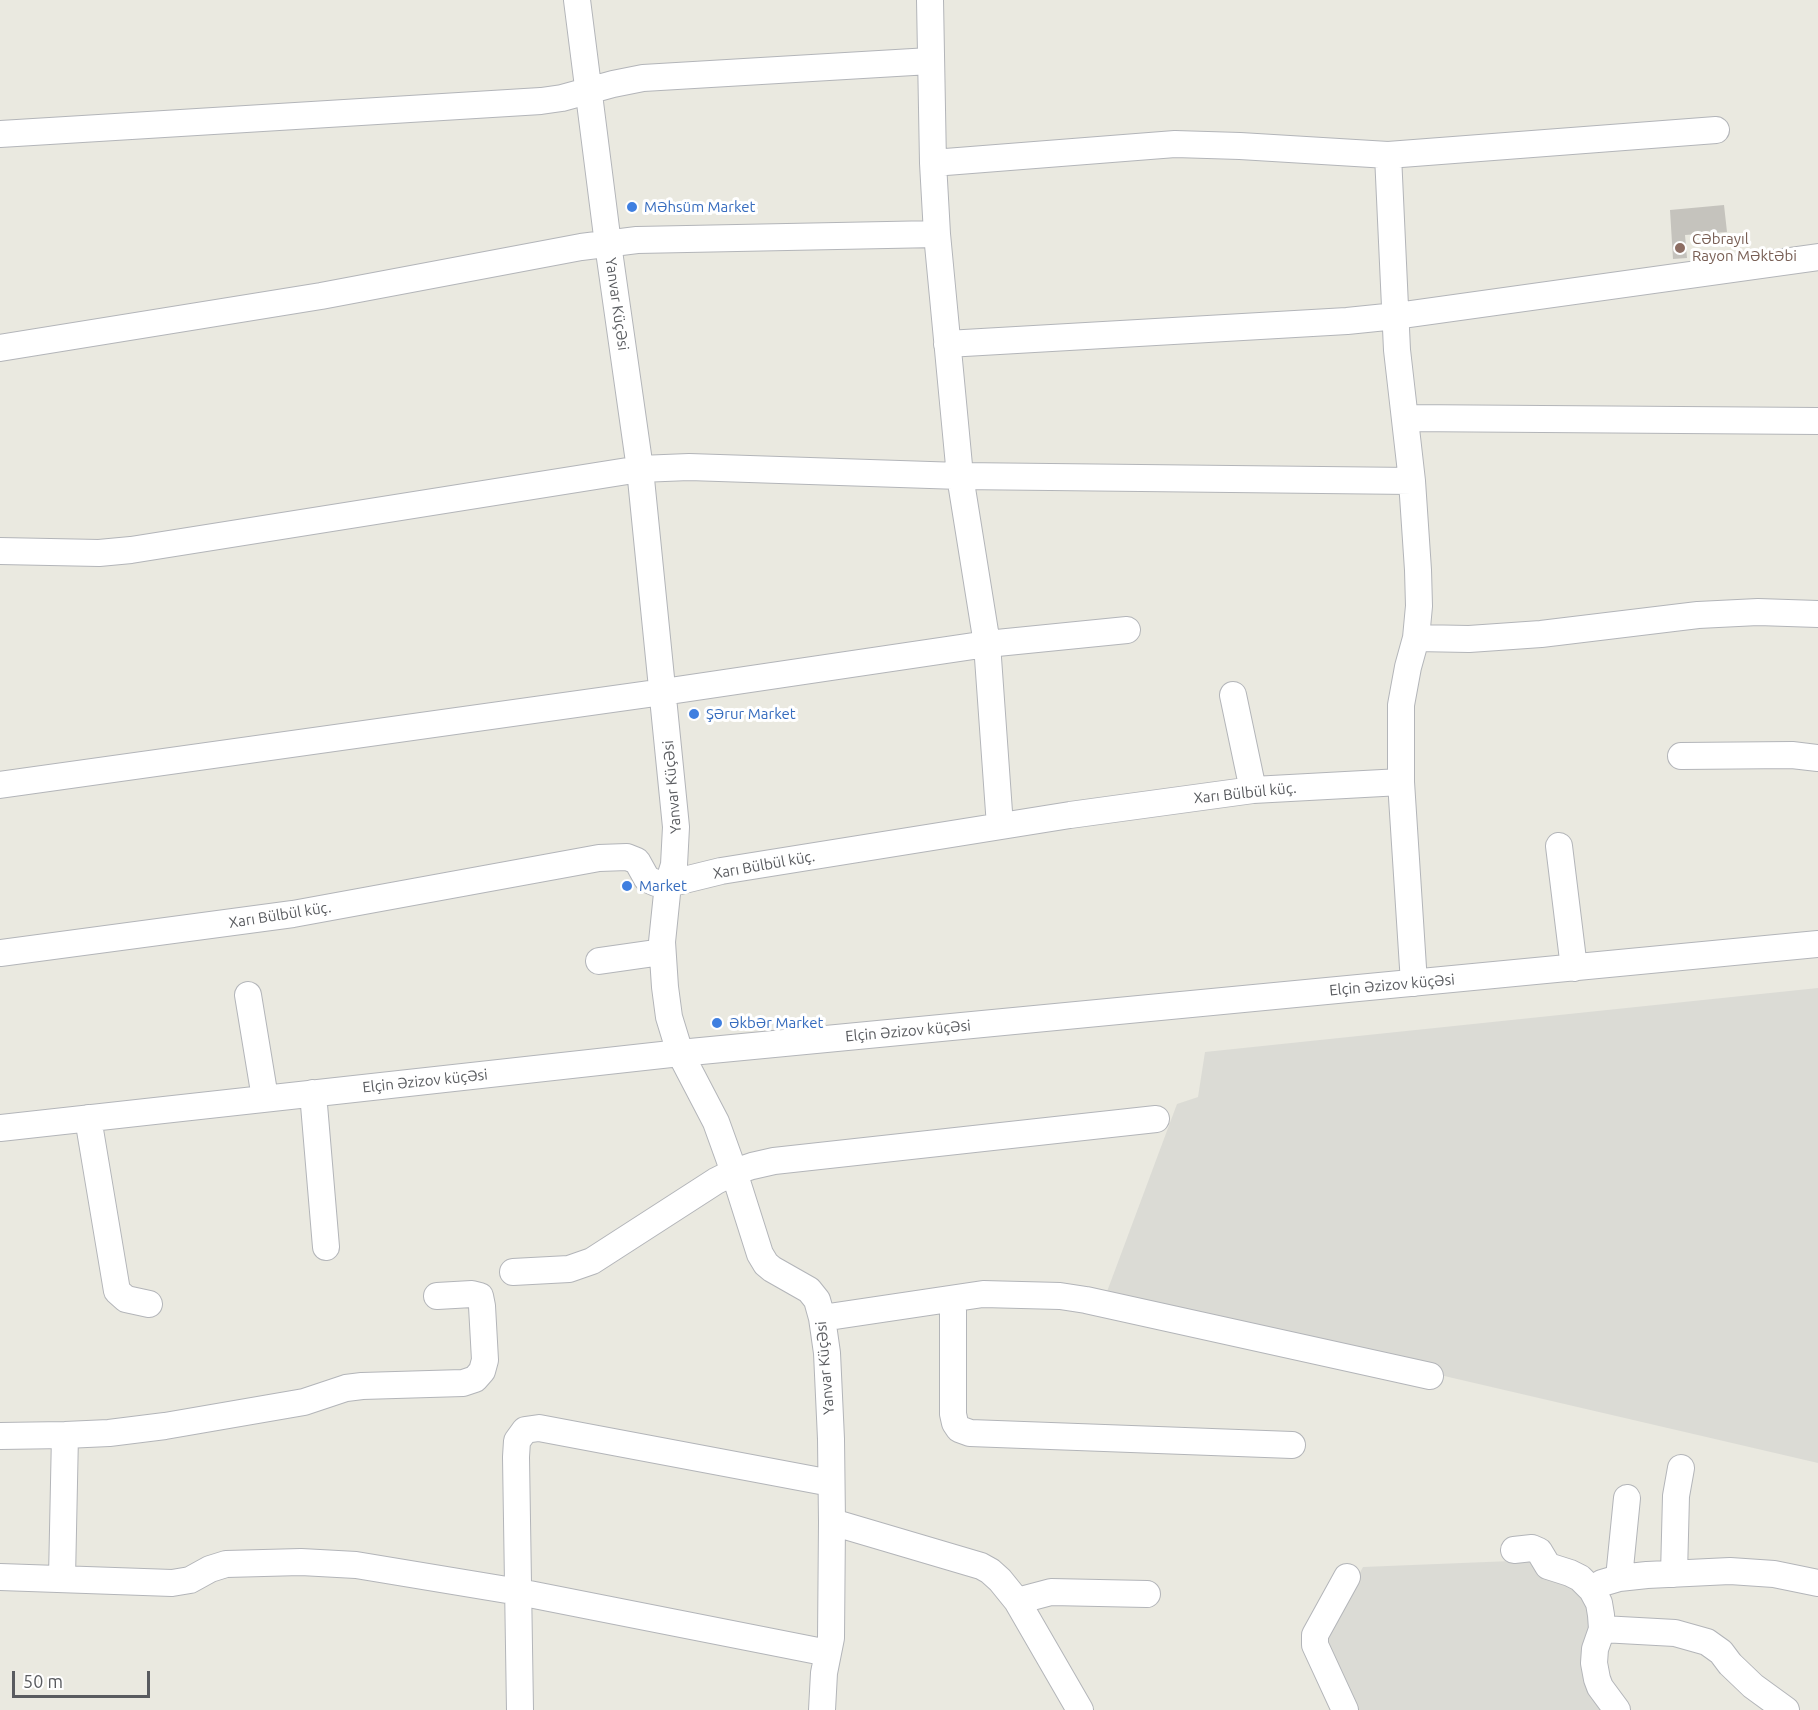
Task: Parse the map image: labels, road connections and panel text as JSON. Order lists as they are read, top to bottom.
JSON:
{
  "streets": {
    "street": ["Yanvar Küçəsi", "Xarı Bülbül küç.", "Elçin Əzizov küçəsi"]
  },
  "crossings": [
    ["Yanvar Küçəsi", "Xarı Bülbül küç."],
    ["Yanvar Küçəsi", "Elçin Əzizov küçəsi"]
  ],
  "places": [
    "Məhsüm Market",
    "Cəbrayıl Rayon Məktəbi",
    "Şərur Market",
    "Market",
    "Əkbər Market"
  ],
  "scale_bar": "50 m"
}
